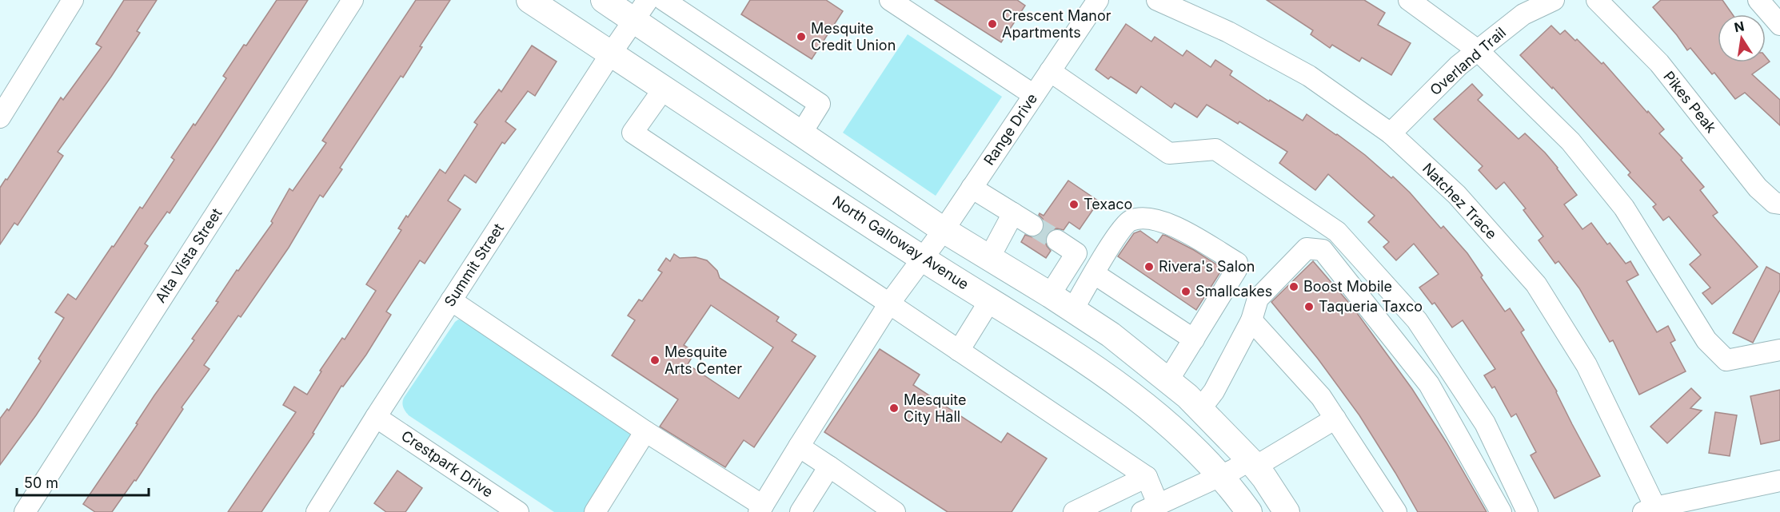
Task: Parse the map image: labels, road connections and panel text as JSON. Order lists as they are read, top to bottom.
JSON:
{
  "streets": {
    "main road": ["North Galloway Avenue"],
    "street": [
      "Overland Trail",
      "Pikes Peak",
      "Range Drive",
      "Natchez Trace",
      "Alta Vista Street",
      "Summit Street",
      "Crestpark Drive"
    ]
  },
  "crossings": [
    ["Overland Trail", "Natchez Trace"],
    ["Range Drive", "North Galloway Avenue"],
    ["North Galloway Avenue", "Summit Street"],
    ["Summit Street", "Crestpark Drive"]
  ],
  "places": [
    "Crescent Manor Apartments",
    "Mesquite Credit Union",
    "Texaco",
    "Rivera's Salon",
    "Boost Mobile",
    "Smallcakes",
    "Taqueria Taxco",
    "Mesquite Arts Center",
    "Mesquite City Hall"
  ],
  "scale_bar": "50 m",
  "north": "top"
}
